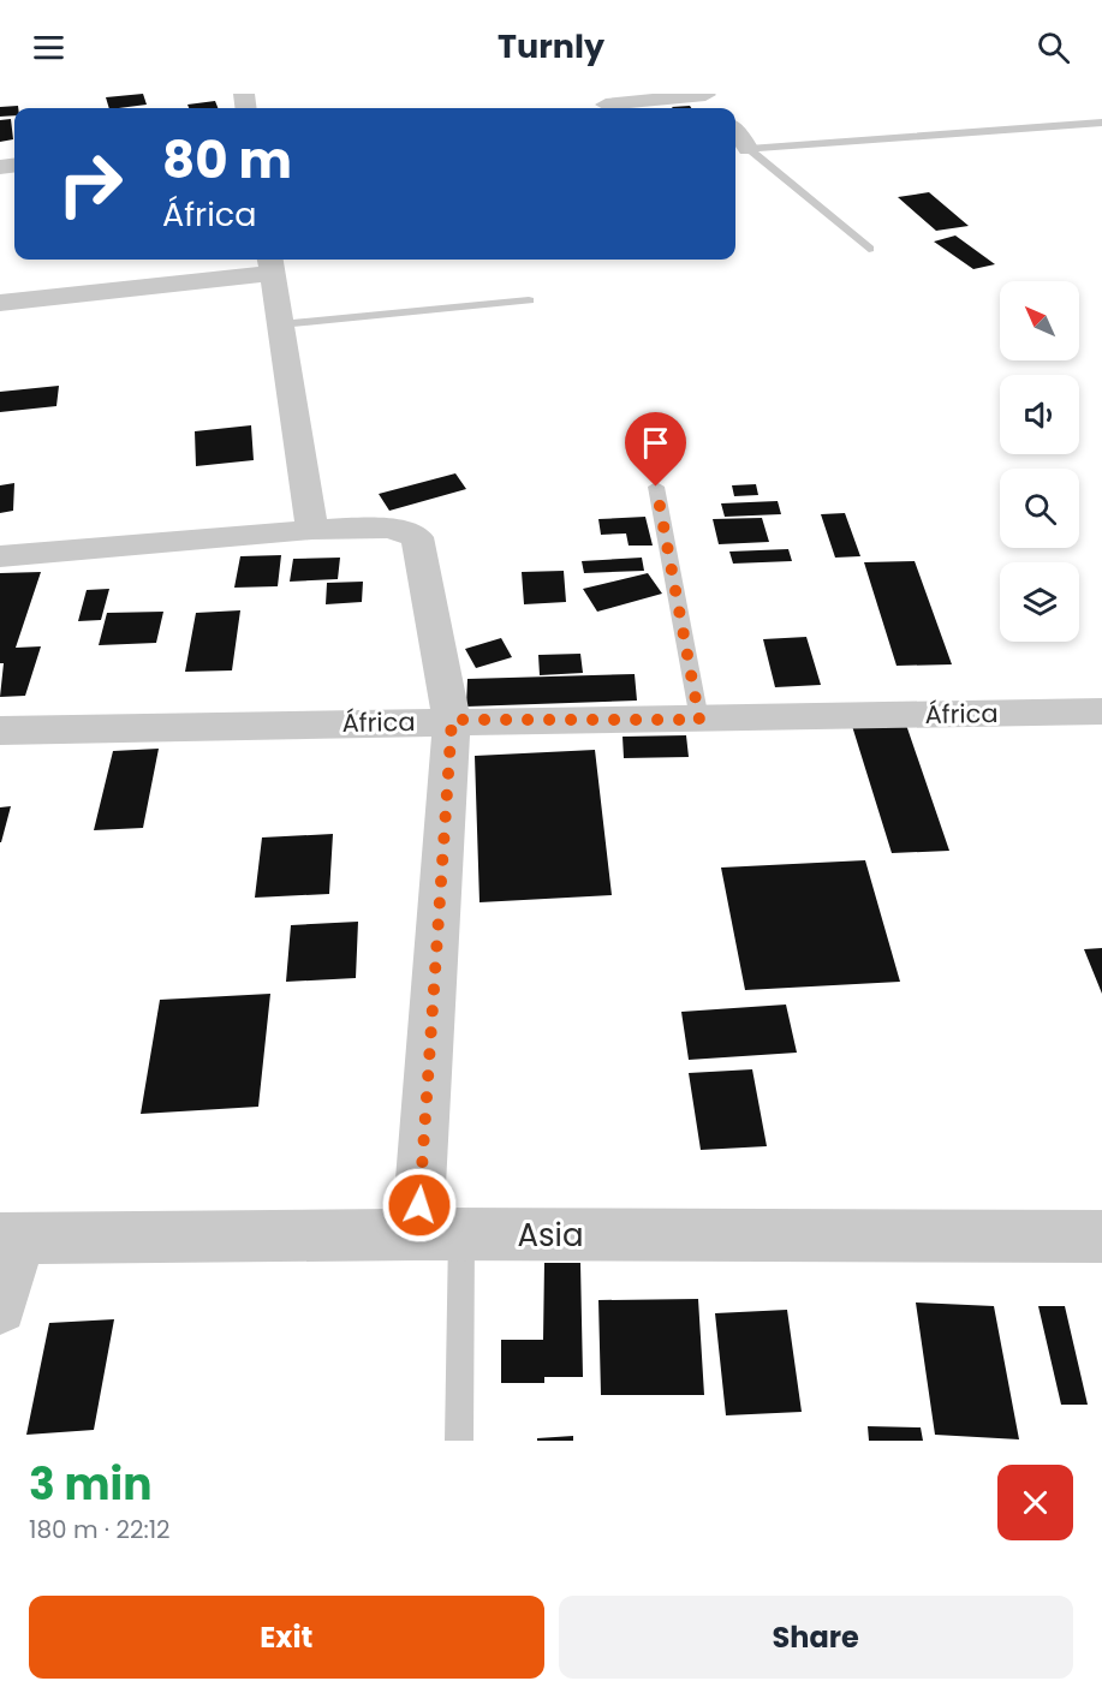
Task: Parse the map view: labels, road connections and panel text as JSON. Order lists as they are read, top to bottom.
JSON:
{
  "streets": {
    "street": ["África", "Asia"]
  },
  "north": "top left",
  "page": {
    "header": "Turnly",
    "turn": ["80 m", "África"],
    "heading": ["3 min", "180 m · 22:12"],
    "buttons": ["Exit", "Share"]
  }
}
